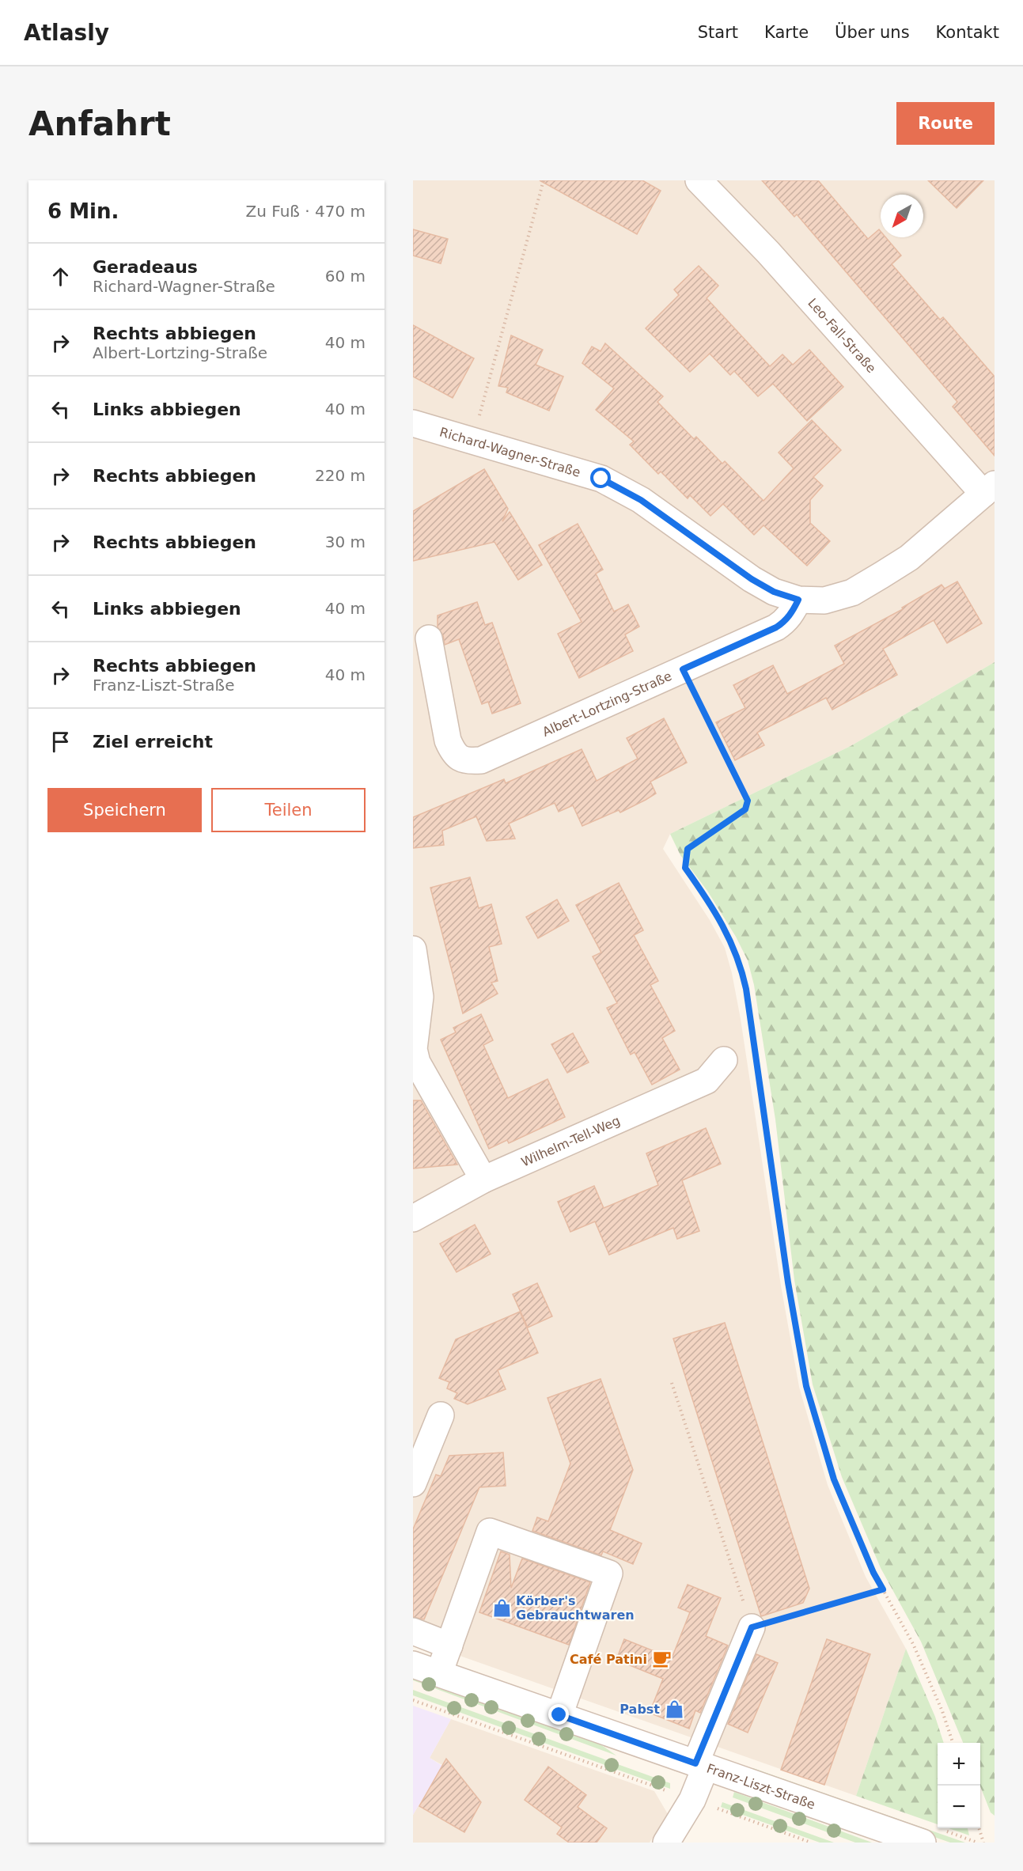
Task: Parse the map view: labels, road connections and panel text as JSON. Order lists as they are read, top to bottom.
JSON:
{
  "streets": {
    "street": [
      "Leo-Fall-Straße",
      "Richard-Wagner-Straße",
      "Albert-Lortzing-Straße",
      "Wilhelm-Tell-Weg",
      "Franz-Liszt-Straße"
    ]
  },
  "crossings": [
    ["Richard-Wagner-Straße", "Albert-Lortzing-Straße"]
  ],
  "places": {
    "shop": ["Körber's Gebrauchtwaren", "Pabst"],
    "cafe": ["Café Patini"]
  },
  "north": "bottom left",
  "page": {
    "header": "Atlasly",
    "nav": [
      "Start",
      "Karte",
      "Über uns",
      "Kontakt"
    ],
    "buttons": [
      "Route",
      ["Speichern", "Teilen"]
    ],
    "title": "Anfahrt",
    "heading": ["6 Min.", "Zu Fuß · 470 m"],
    "list": [
      ["Geradeaus", "Richard-Wagner-Straße", "60 m"],
      ["Rechts abbiegen", "Albert-Lortzing-Straße", "40 m"],
      ["Links abbiegen", "40 m"],
      ["Rechts abbiegen", "220 m"],
      ["Rechts abbiegen", "30 m"],
      ["Links abbiegen", "40 m"],
      ["Rechts abbiegen", "Franz-Liszt-Straße", "40 m"],
      "Ziel erreicht"
    ],
    "map_buttons": ["+", "−"]
  }
}
